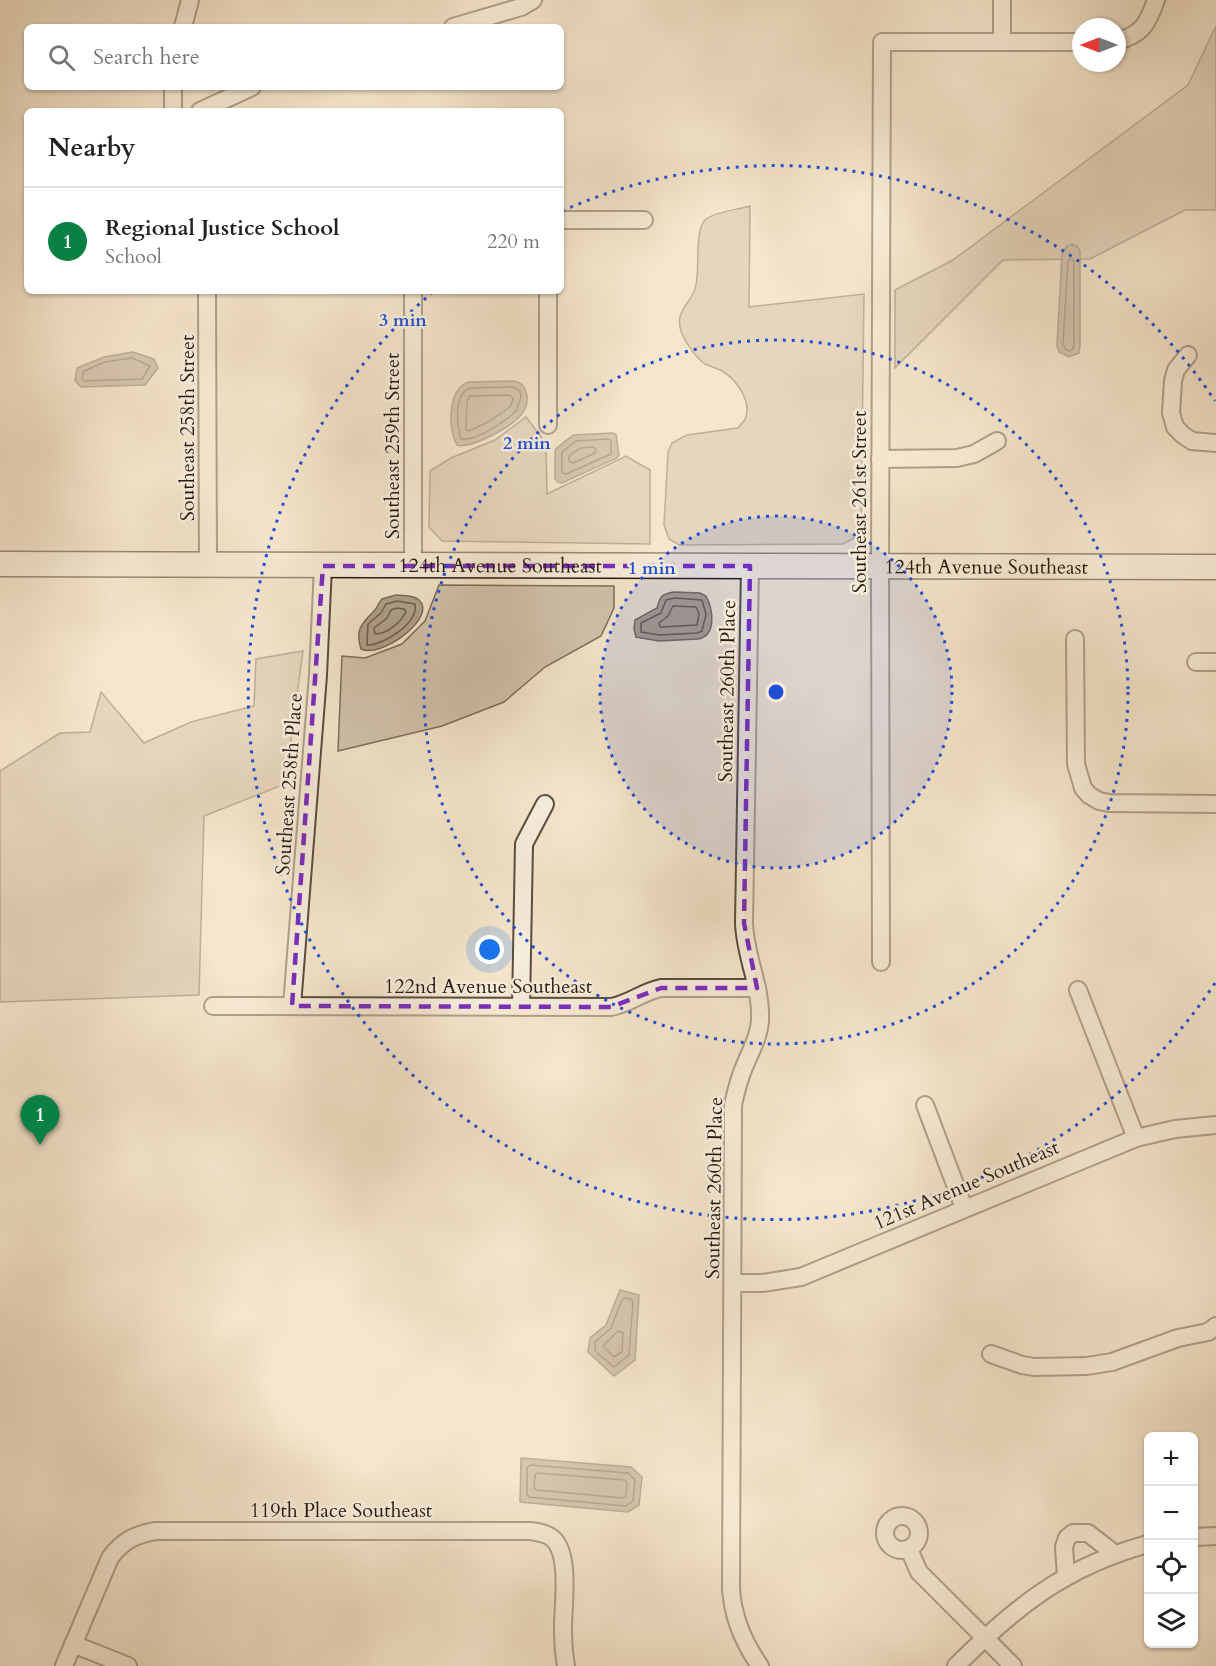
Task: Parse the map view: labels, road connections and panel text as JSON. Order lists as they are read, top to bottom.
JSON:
{
  "streets": {
    "street": [
      "Southeast 258th Street",
      "Southeast 259th Street",
      "Southeast 261st Street",
      "124th Avenue Southeast",
      "Southeast 260th Place",
      "Southeast 258th Place",
      "122nd Avenue Southeast",
      "121st Avenue Southeast",
      "119th Place Southeast"
    ]
  },
  "crossings": [
    ["Southeast 258th Street", "124th Avenue Southeast"],
    ["Southeast 259th Street", "124th Avenue Southeast"],
    ["Southeast 261st Street", "124th Avenue Southeast"],
    ["124th Avenue Southeast", "Southeast 260th Place"],
    ["124th Avenue Southeast", "Southeast 258th Place"],
    ["Southeast 260th Place", "122nd Avenue Southeast"],
    ["Southeast 260th Place", "121st Avenue Southeast"],
    ["Southeast 258th Place", "122nd Avenue Southeast"]
  ],
  "north": "left",
  "page": {
    "search": "Search here",
    "heading": "Nearby",
    "list": [
      {
        "mark": "1",
        "name": "Regional Justice School",
        "note": "School",
        "value": "220 m"
      }
    ],
    "pins": "1",
    "map_buttons": ["+", "−"]
  },
  "rings": ["3 min", "2 min", "1 min"]
}
